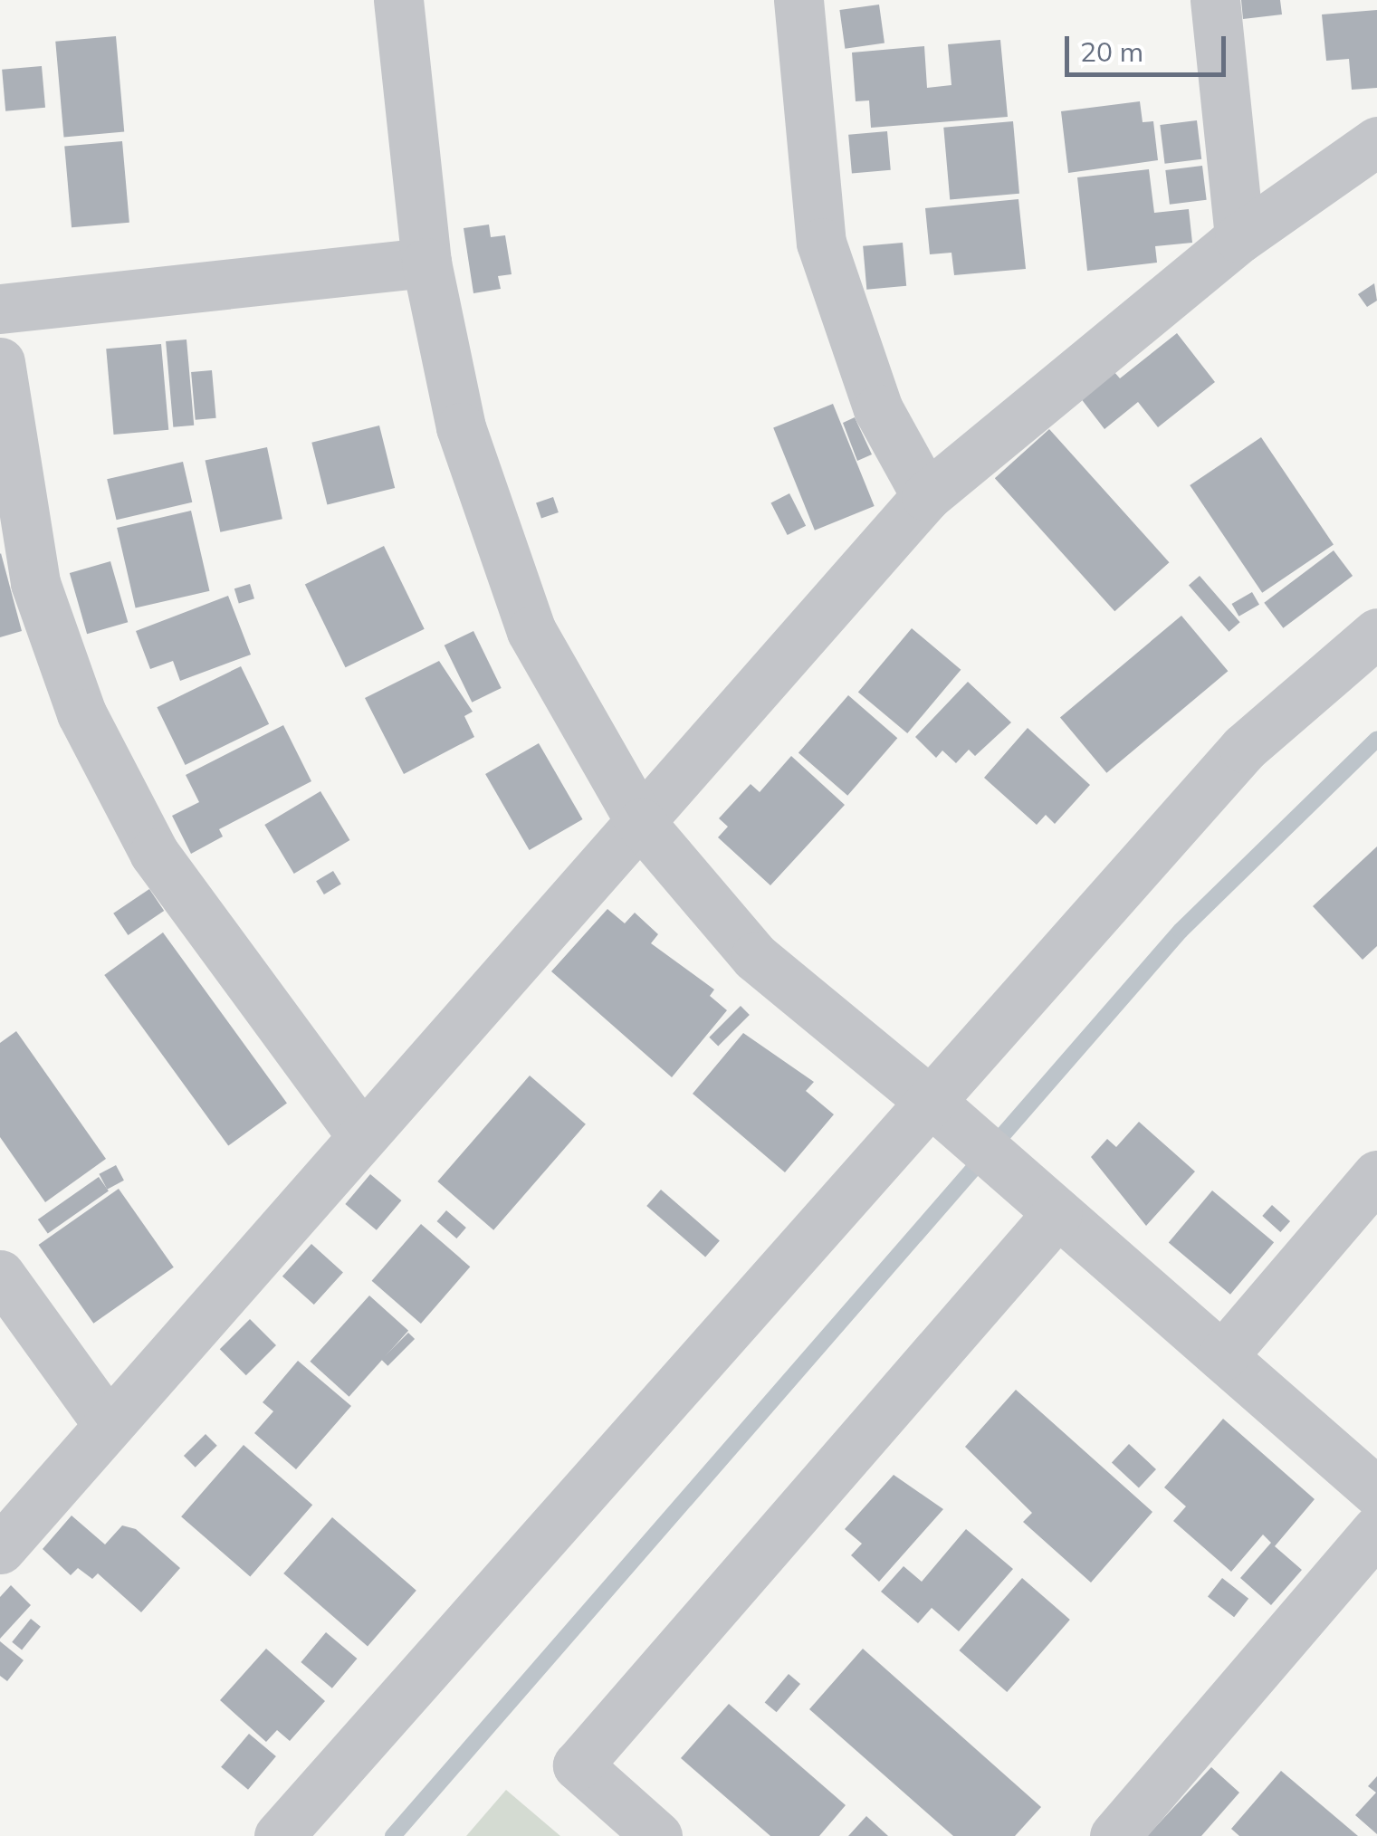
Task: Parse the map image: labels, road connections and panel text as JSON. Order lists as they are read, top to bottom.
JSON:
{
  "scale_bar": "20 m"
}
